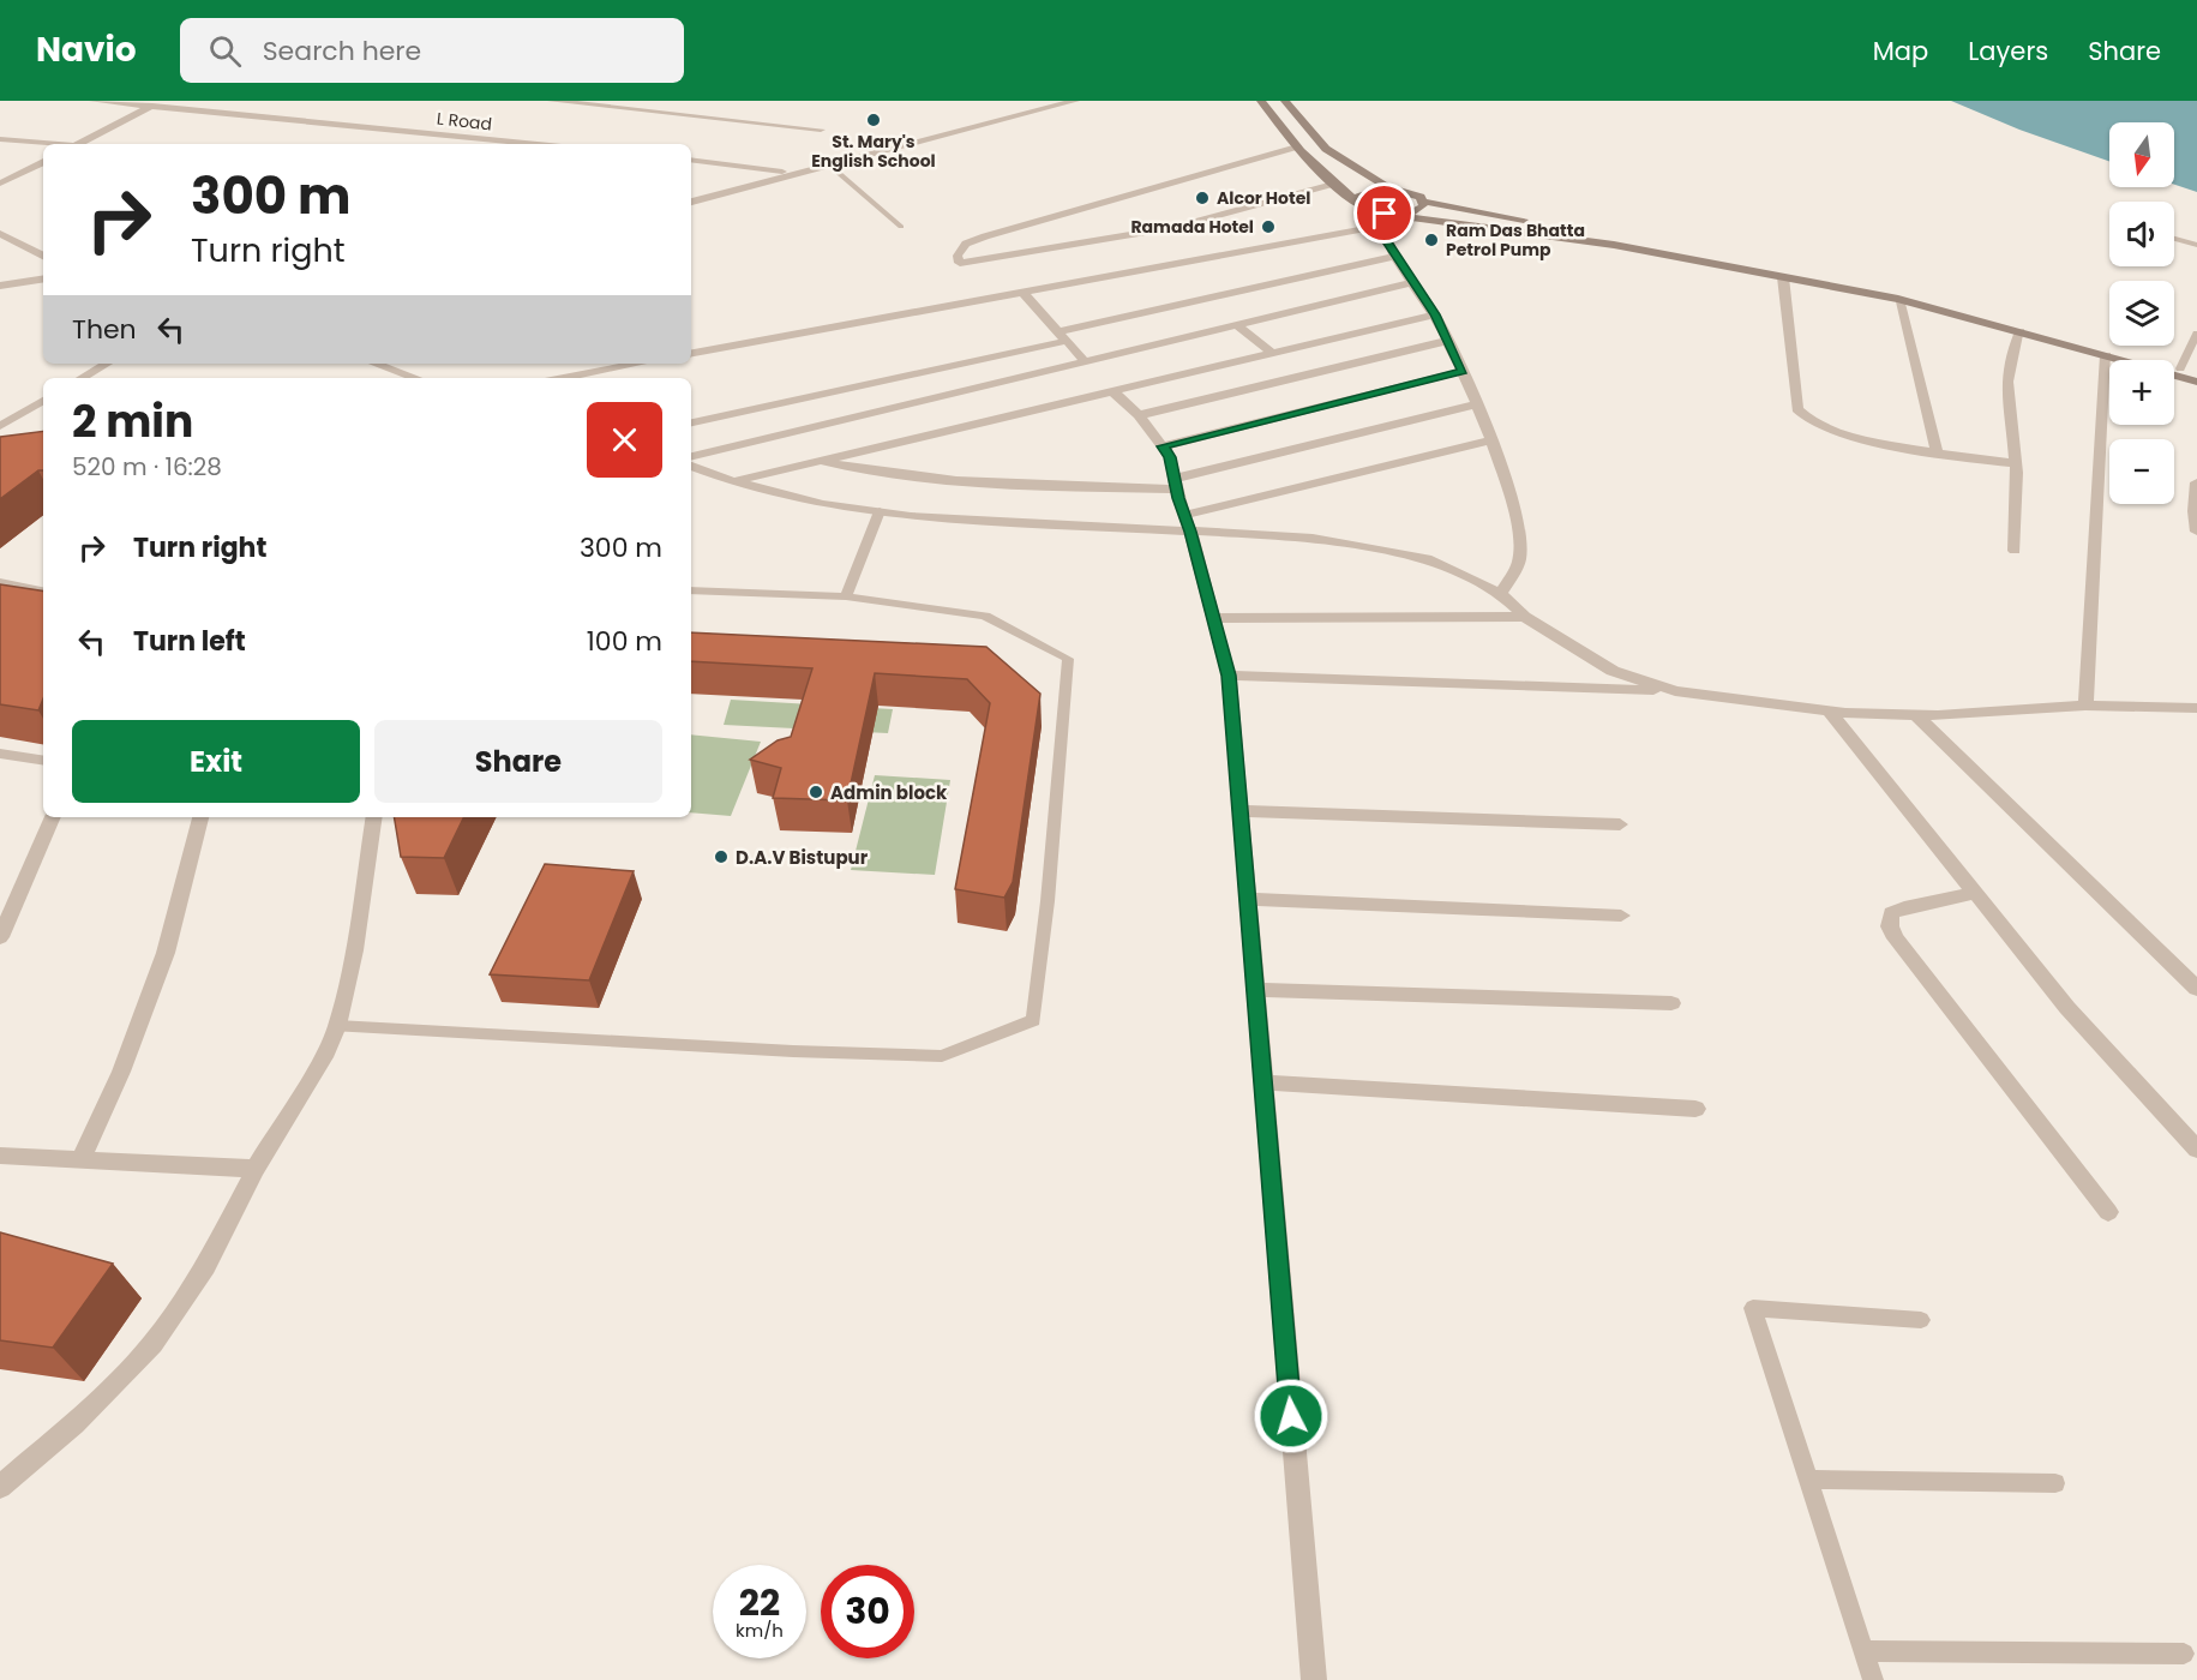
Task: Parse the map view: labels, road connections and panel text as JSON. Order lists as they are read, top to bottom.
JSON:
{
  "streets": {
    "street": ["L Road"]
  },
  "places": [
    "St. Mary's English School",
    "Alcor Hotel",
    "Ramada Hotel",
    "Ram Das Bhatta Petrol Pump",
    "Admin block",
    "D.A.V Bistupur"
  ],
  "north": "bottom",
  "page": {
    "header": "Navio",
    "search": "Search here",
    "nav": ["Map", "Layers", "Share"],
    "map_buttons": ["+", "−"],
    "turn": ["300 m", "Turn right"],
    "then": "Then",
    "heading": ["2 min", "520 m · 16:28"],
    "list": [
      {
        "name": "Turn right",
        "value": "300 m"
      },
      {
        "name": "Turn left",
        "value": "100 m"
      }
    ],
    "buttons": ["Exit", "Share"],
    "speed": "22 km/h",
    "limit": "30"
  }
}
